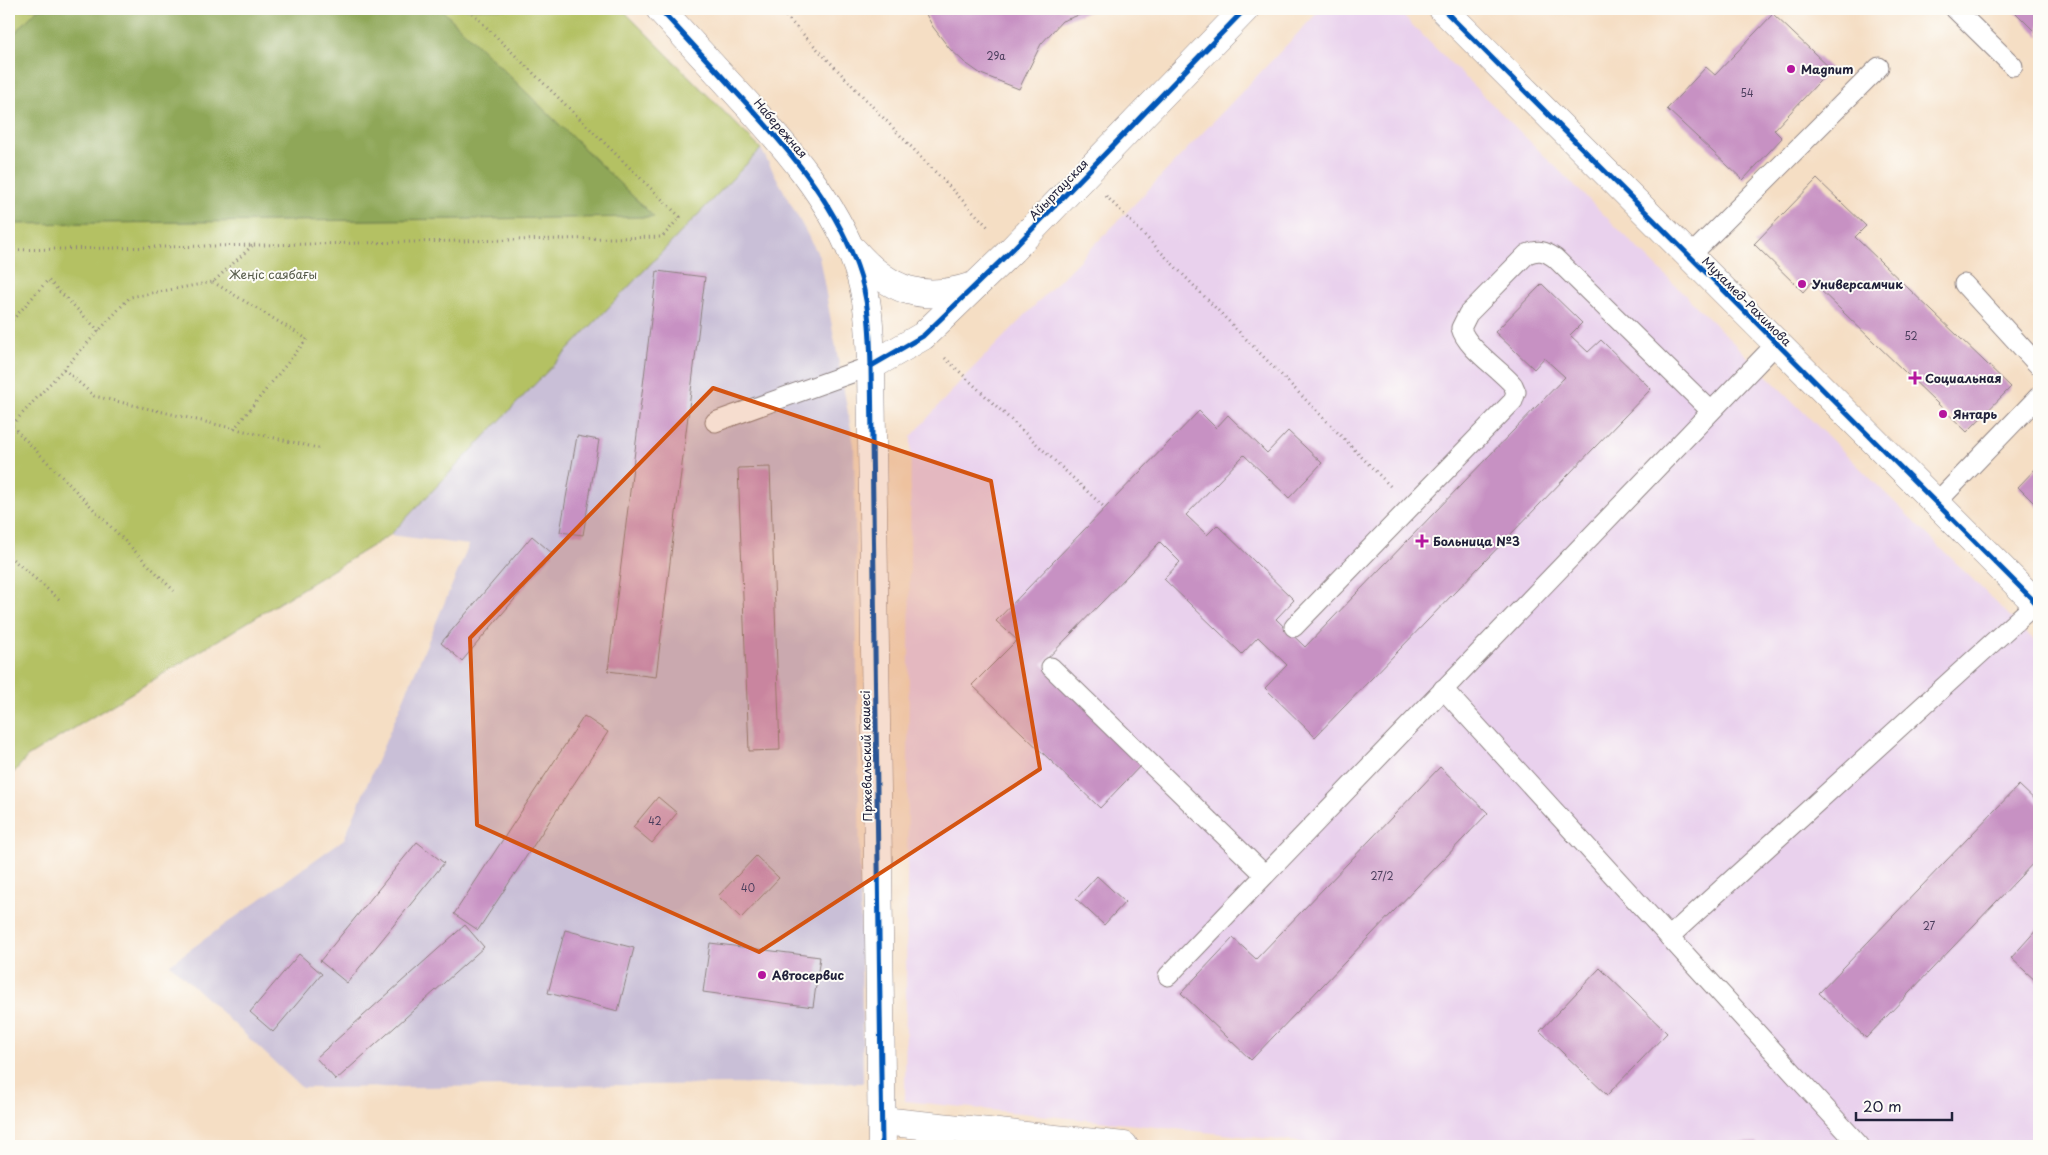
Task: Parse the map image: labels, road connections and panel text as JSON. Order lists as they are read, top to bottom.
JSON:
{
  "streets": {
    "street": [
      "Набережная",
      "Айыртауская",
      "Мухамед-Рахимова",
      "Пржевальский көшесі"
    ]
  },
  "crossings": [
    ["Набережная", "Айыртауская"],
    ["Набережная", "Пржевальский көшесі"],
    ["Айыртауская", "Пржевальский көшесі"]
  ],
  "parks": ["Жеңіс саябағы"],
  "places": {
    "other": [
      "Magnum",
      "Универсамчик",
      "Янтарь",
      "Автосервис"
    ],
    "health": ["Социальная", "Больница №3"]
  },
  "house_numbers": [
    "29а",
    "54",
    "52",
    "42",
    "27/2",
    "40",
    "27"
  ],
  "scale_bar": "20 m"
}
